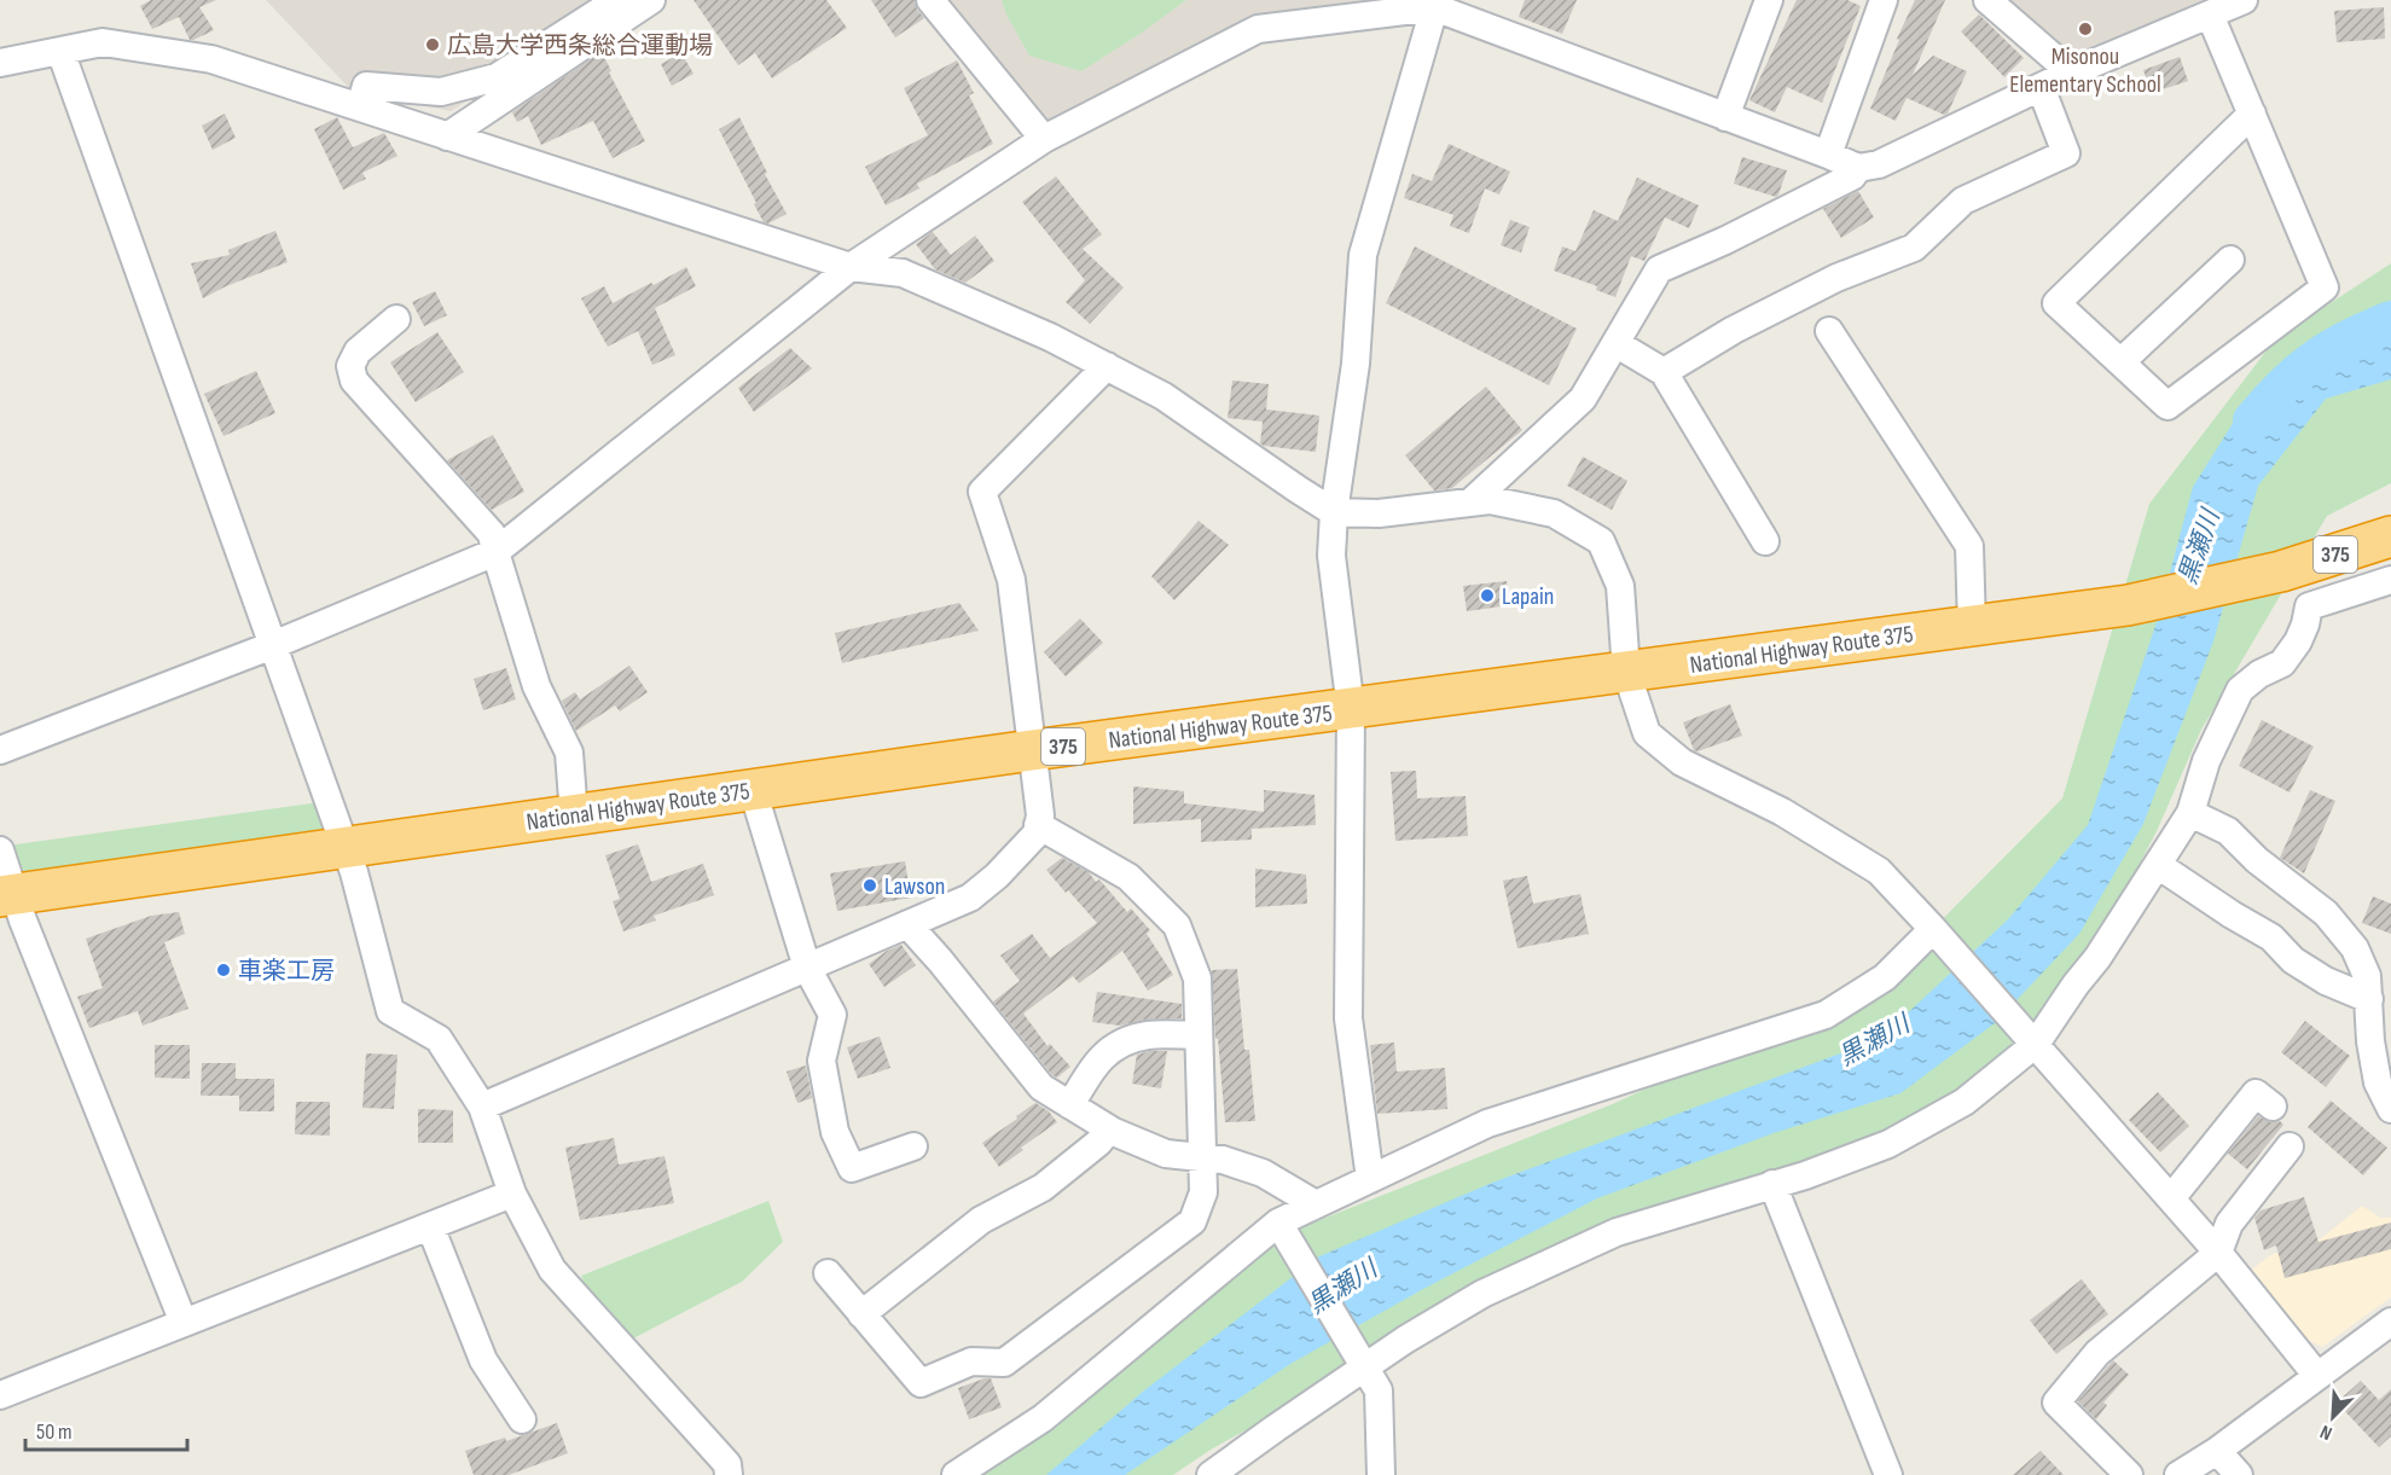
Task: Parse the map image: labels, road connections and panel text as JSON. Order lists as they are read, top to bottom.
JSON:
{
  "streets": {
    "highway": ["375", "National Highway Route 375"]
  },
  "water": ["黒瀬川"],
  "places": [
    "Misonou Elementary School",
    "広島大学西条総合運動場",
    "Lapain",
    "Lawson",
    "車楽工房"
  ],
  "scale_bar": "50 m",
  "north": "bottom left"
}
